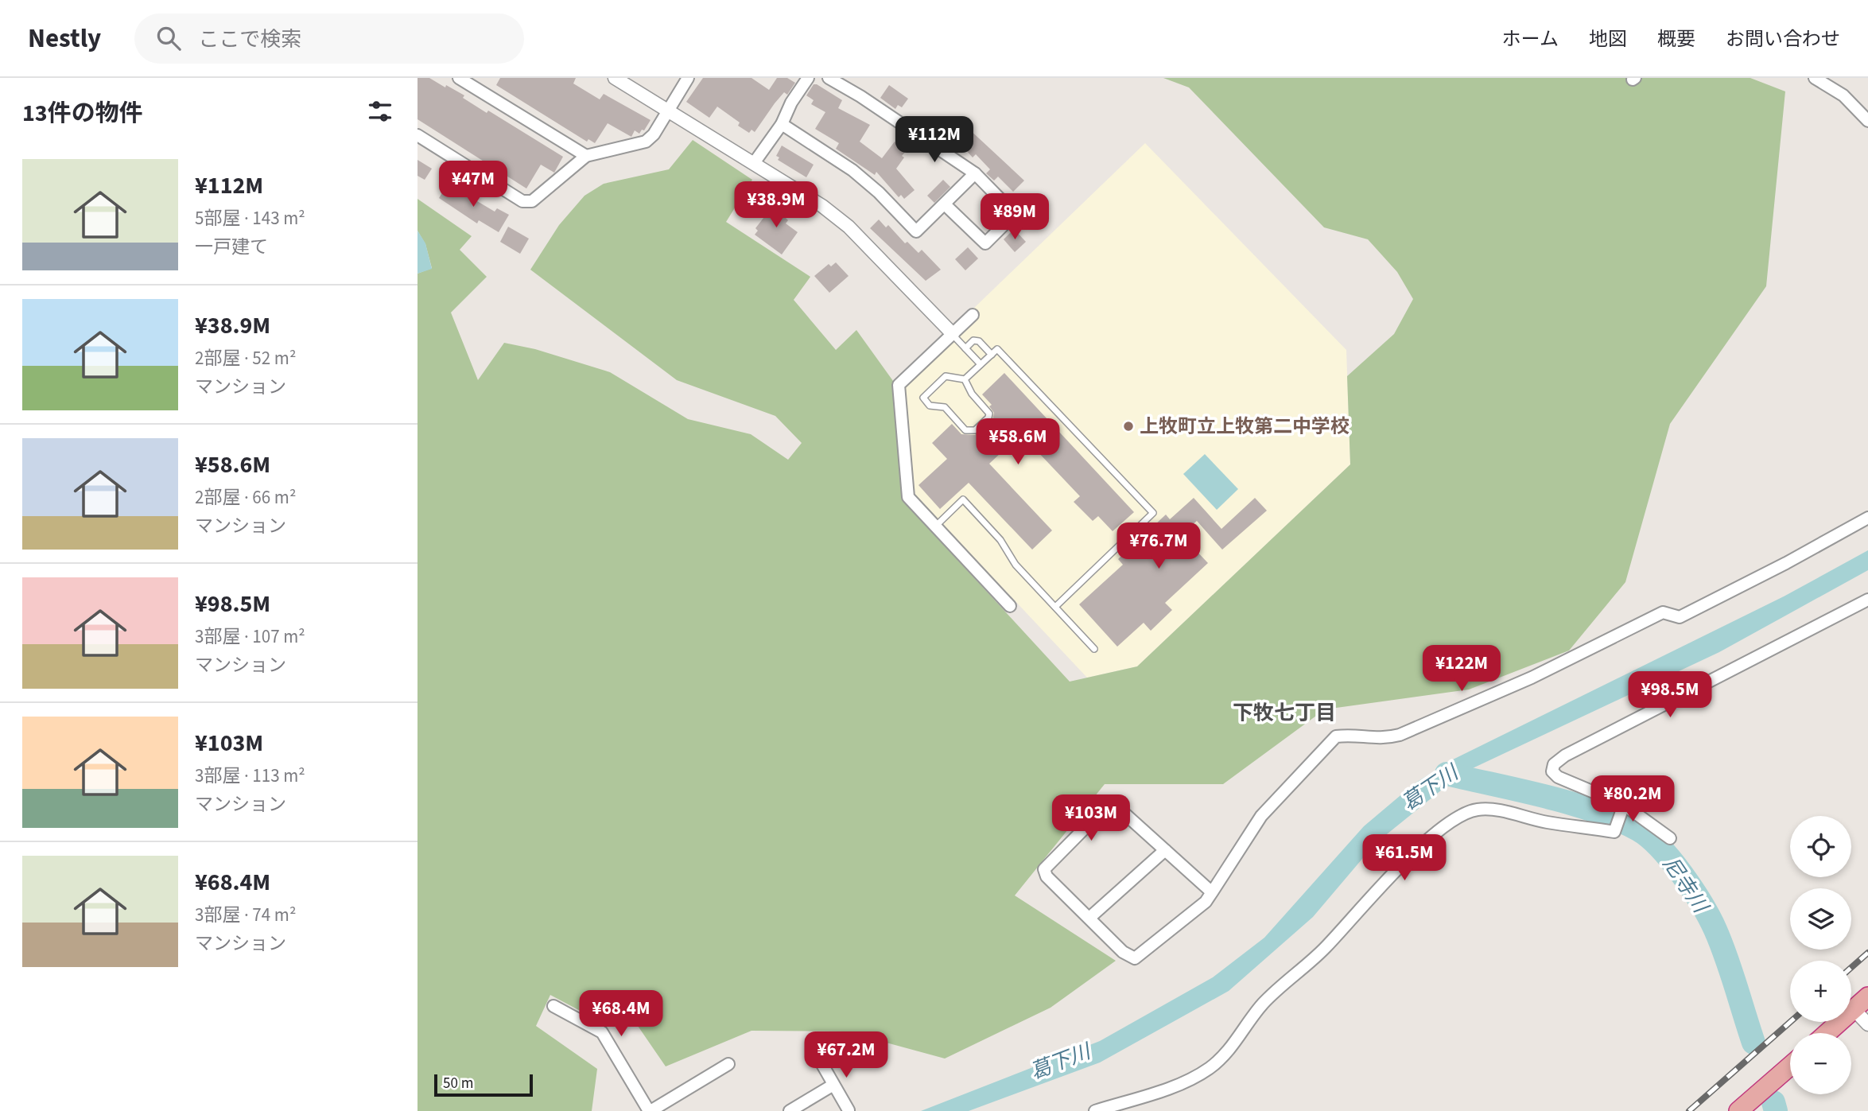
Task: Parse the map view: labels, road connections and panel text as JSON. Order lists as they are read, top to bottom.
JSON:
{
  "districts": ["下牧七丁目"],
  "water": ["葛下川", "尼寺川"],
  "places": ["上牧町立上牧第二中学校"],
  "scale_bar": "50 m",
  "page": {
    "header": "Nestly",
    "search": "ここで検索",
    "nav": [
      "ホーム",
      "地図",
      "概要",
      "お問い合わせ"
    ],
    "heading": "13件の物件",
    "price": [
      "¥112M",
      "¥47M",
      "¥38.9M",
      "¥89M",
      "¥58.6M",
      "¥76.7M",
      "¥122M",
      "¥98.5M",
      "¥80.2M",
      "¥103M",
      "¥61.5M",
      "¥68.4M",
      "¥67.2M"
    ],
    "list": [
      {
        "name": "¥112M",
        "note": "5部屋 · 143 m² · 一戸建て"
      },
      {
        "name": "¥38.9M",
        "note": "2部屋 · 52 m² · マンション"
      },
      {
        "name": "¥58.6M",
        "note": "2部屋 · 66 m² · マンション"
      },
      {
        "name": "¥98.5M",
        "note": "3部屋 · 107 m² · マンション"
      },
      {
        "name": "¥103M",
        "note": "3部屋 · 113 m² · マンション"
      },
      {
        "name": "¥68.4M",
        "note": "3部屋 · 74 m² · マンション"
      }
    ],
    "map_buttons": ["+", "−"],
    "scale": "50 m"
  }
}
